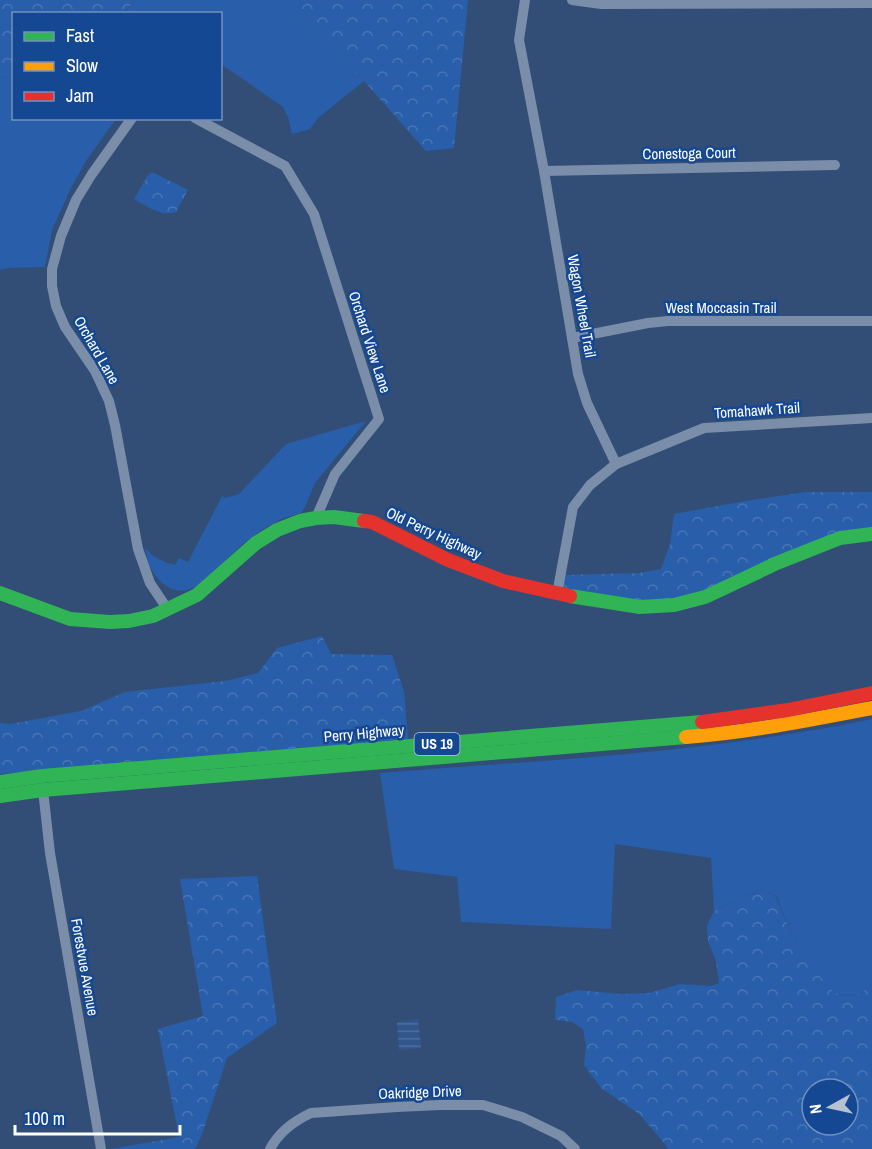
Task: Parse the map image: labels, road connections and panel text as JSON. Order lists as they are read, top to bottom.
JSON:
{
  "streets": {
    "main road": ["Old Perry Highway", "Perry Highway", "US 19"],
    "street": [
      "Conestoga Court",
      "Wagon Wheel Trail",
      "West Moccasin Trail",
      "Orchard View Lane",
      "Orchard Lane",
      "Tomahawk Trail",
      "Forestvue Avenue",
      "Oakridge Drive"
    ]
  },
  "crossings": [
    ["Conestoga Court", "Wagon Wheel Trail"],
    ["Wagon Wheel Trail", "West Moccasin Trail"],
    ["Wagon Wheel Trail", "Tomahawk Trail"],
    ["Orchard View Lane", "Old Perry Highway"],
    ["Orchard Lane", "Old Perry Highway"],
    ["Perry Highway", "Forestvue Avenue"]
  ],
  "legend": ["Fast", "Slow", "Jam"],
  "scale_bar": "100 m",
  "north": "left"
}
